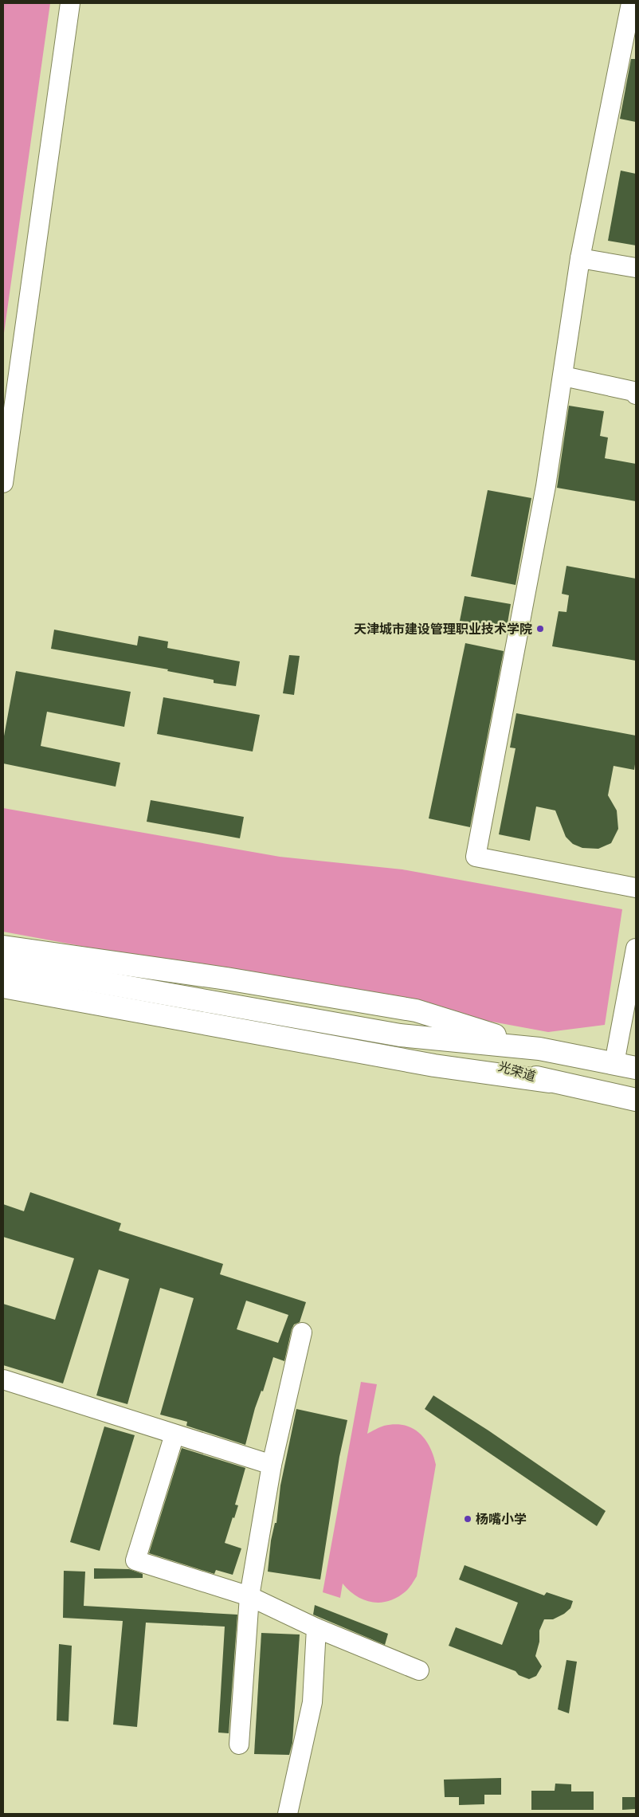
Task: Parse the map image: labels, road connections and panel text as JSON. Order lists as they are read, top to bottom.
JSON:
{
  "streets": {
    "main road": ["光荣道"]
  },
  "places": ["天津城市建设管理职业技术学院", "杨嘴小学"]
}
